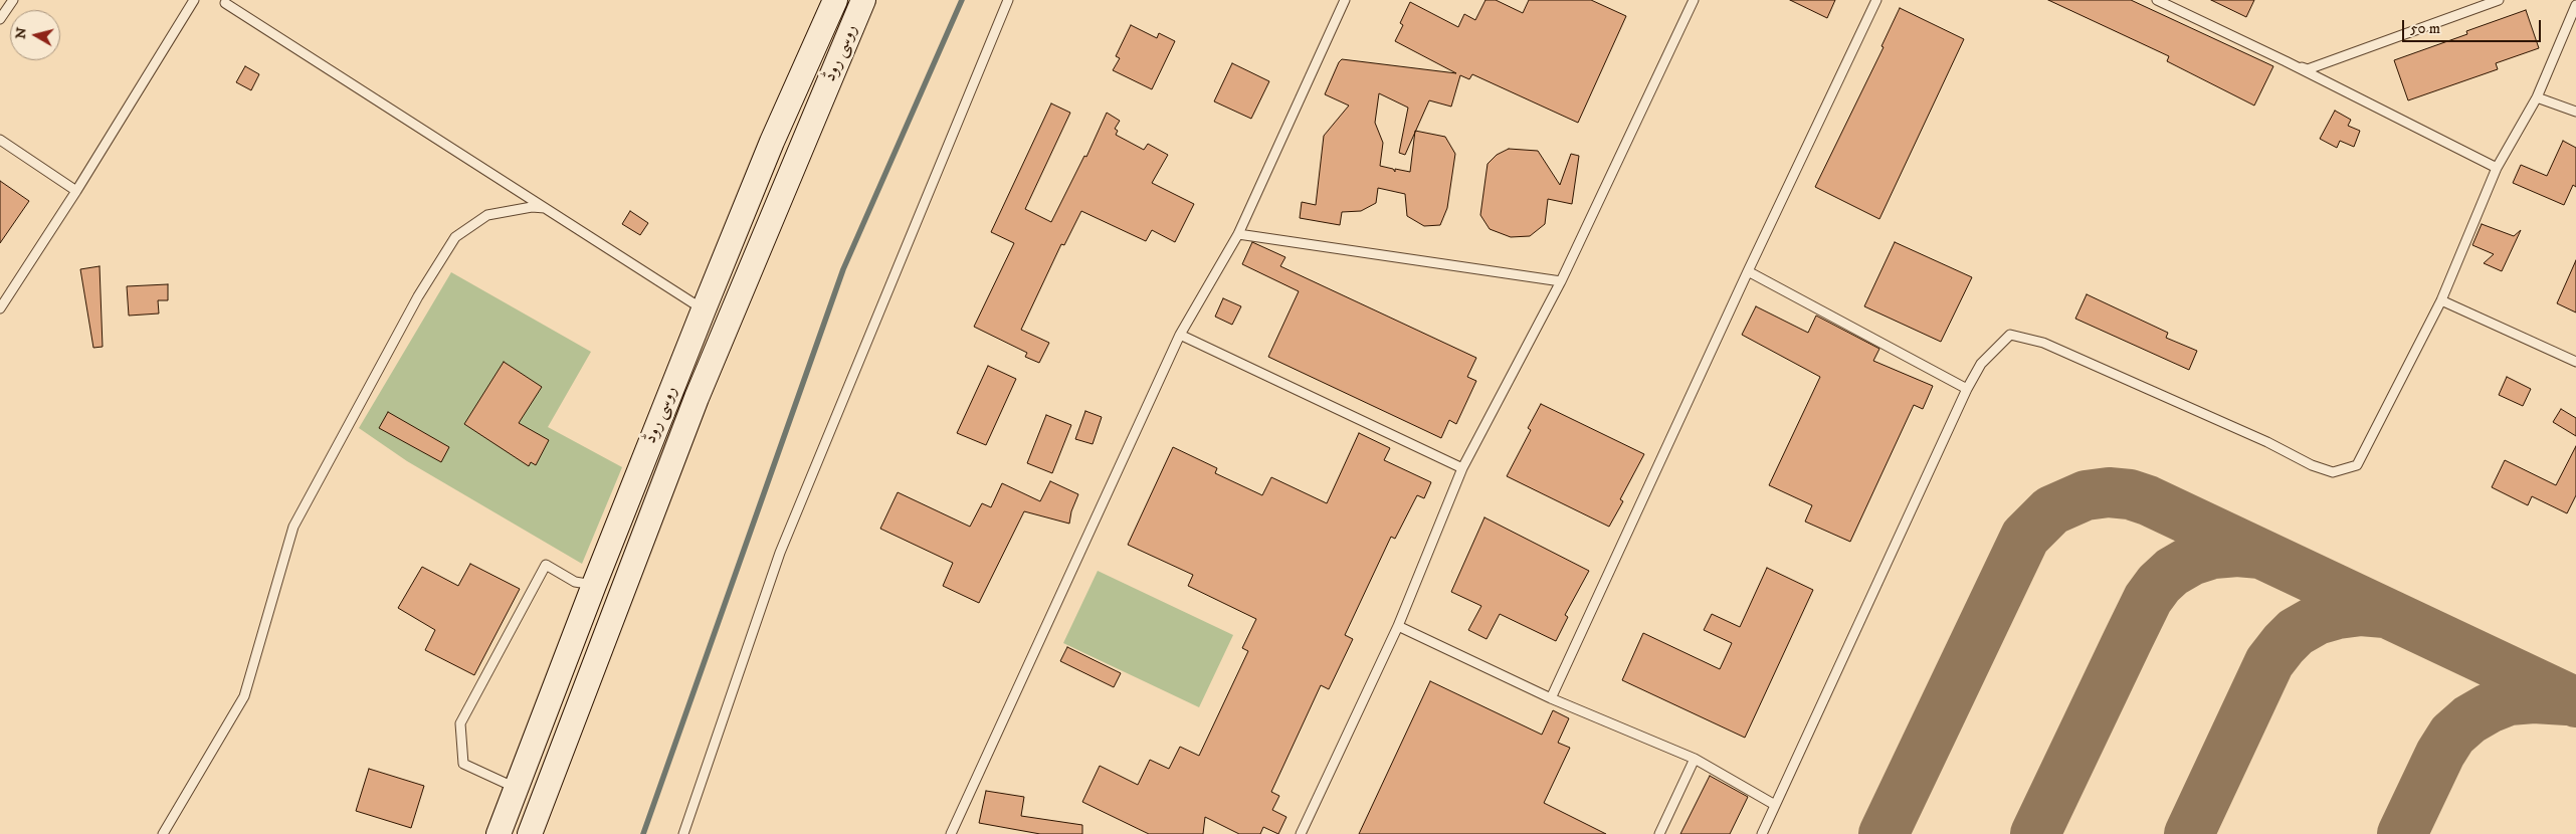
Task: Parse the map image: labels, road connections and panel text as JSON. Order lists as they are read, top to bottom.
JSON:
{
  "streets": {
    "main road": ["روسی روڈ"]
  },
  "scale_bar": "50 m",
  "north": "left"
}
